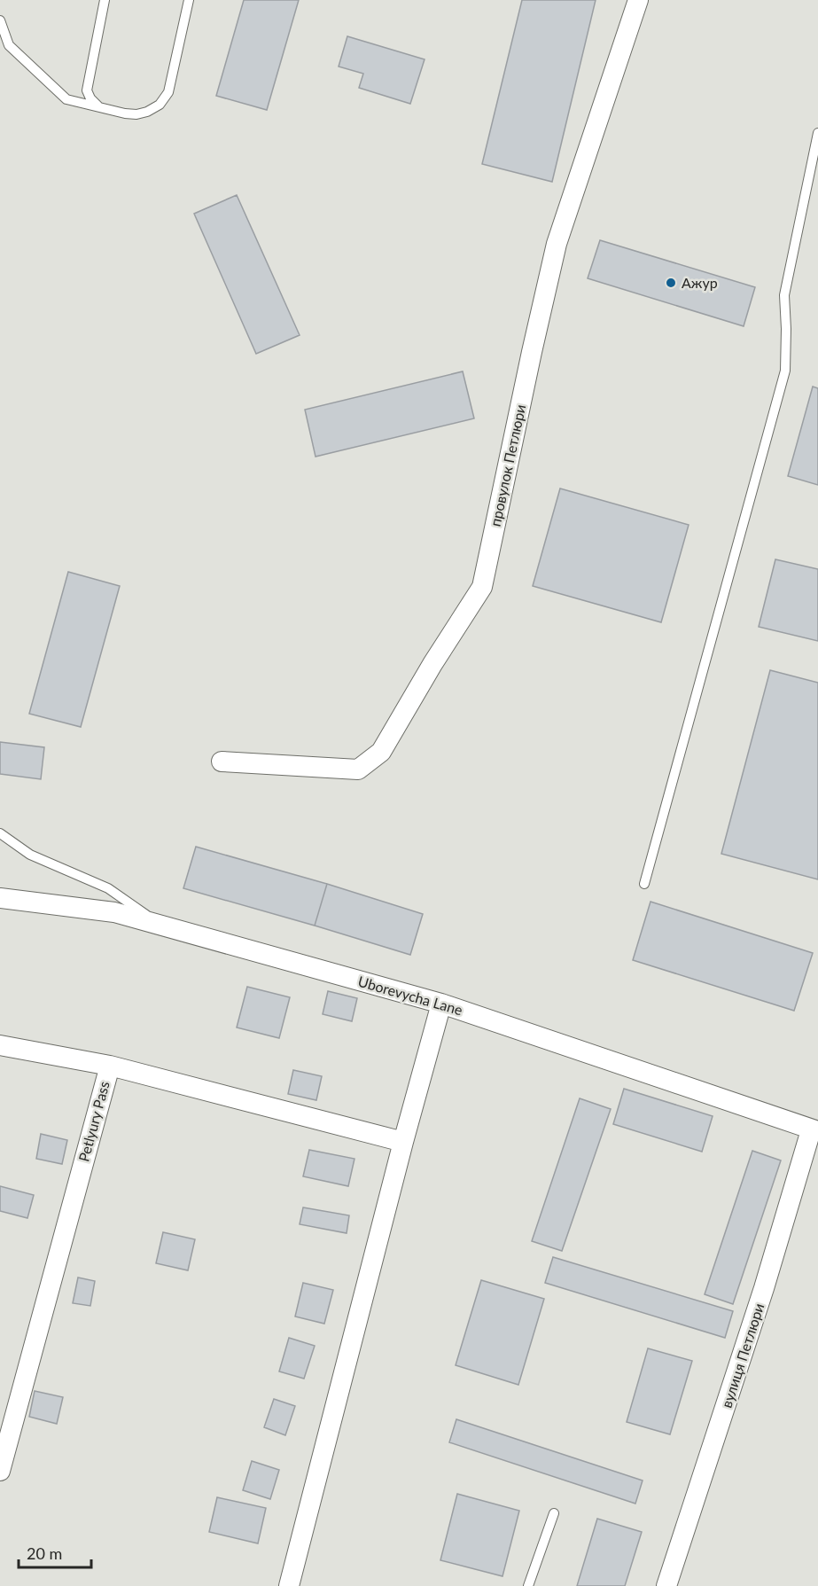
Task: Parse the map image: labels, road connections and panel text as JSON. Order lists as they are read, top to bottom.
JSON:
{
  "streets": {
    "street": [
      "провулок Петлюри",
      "Uborevycha Lane",
      "Petlyury Pass",
      "вулиця Петлюри"
    ]
  },
  "crossings": [
    ["Uborevycha Lane", "вулиця Петлюри"]
  ],
  "places": ["Ажур"],
  "scale_bar": "20 m"
}
